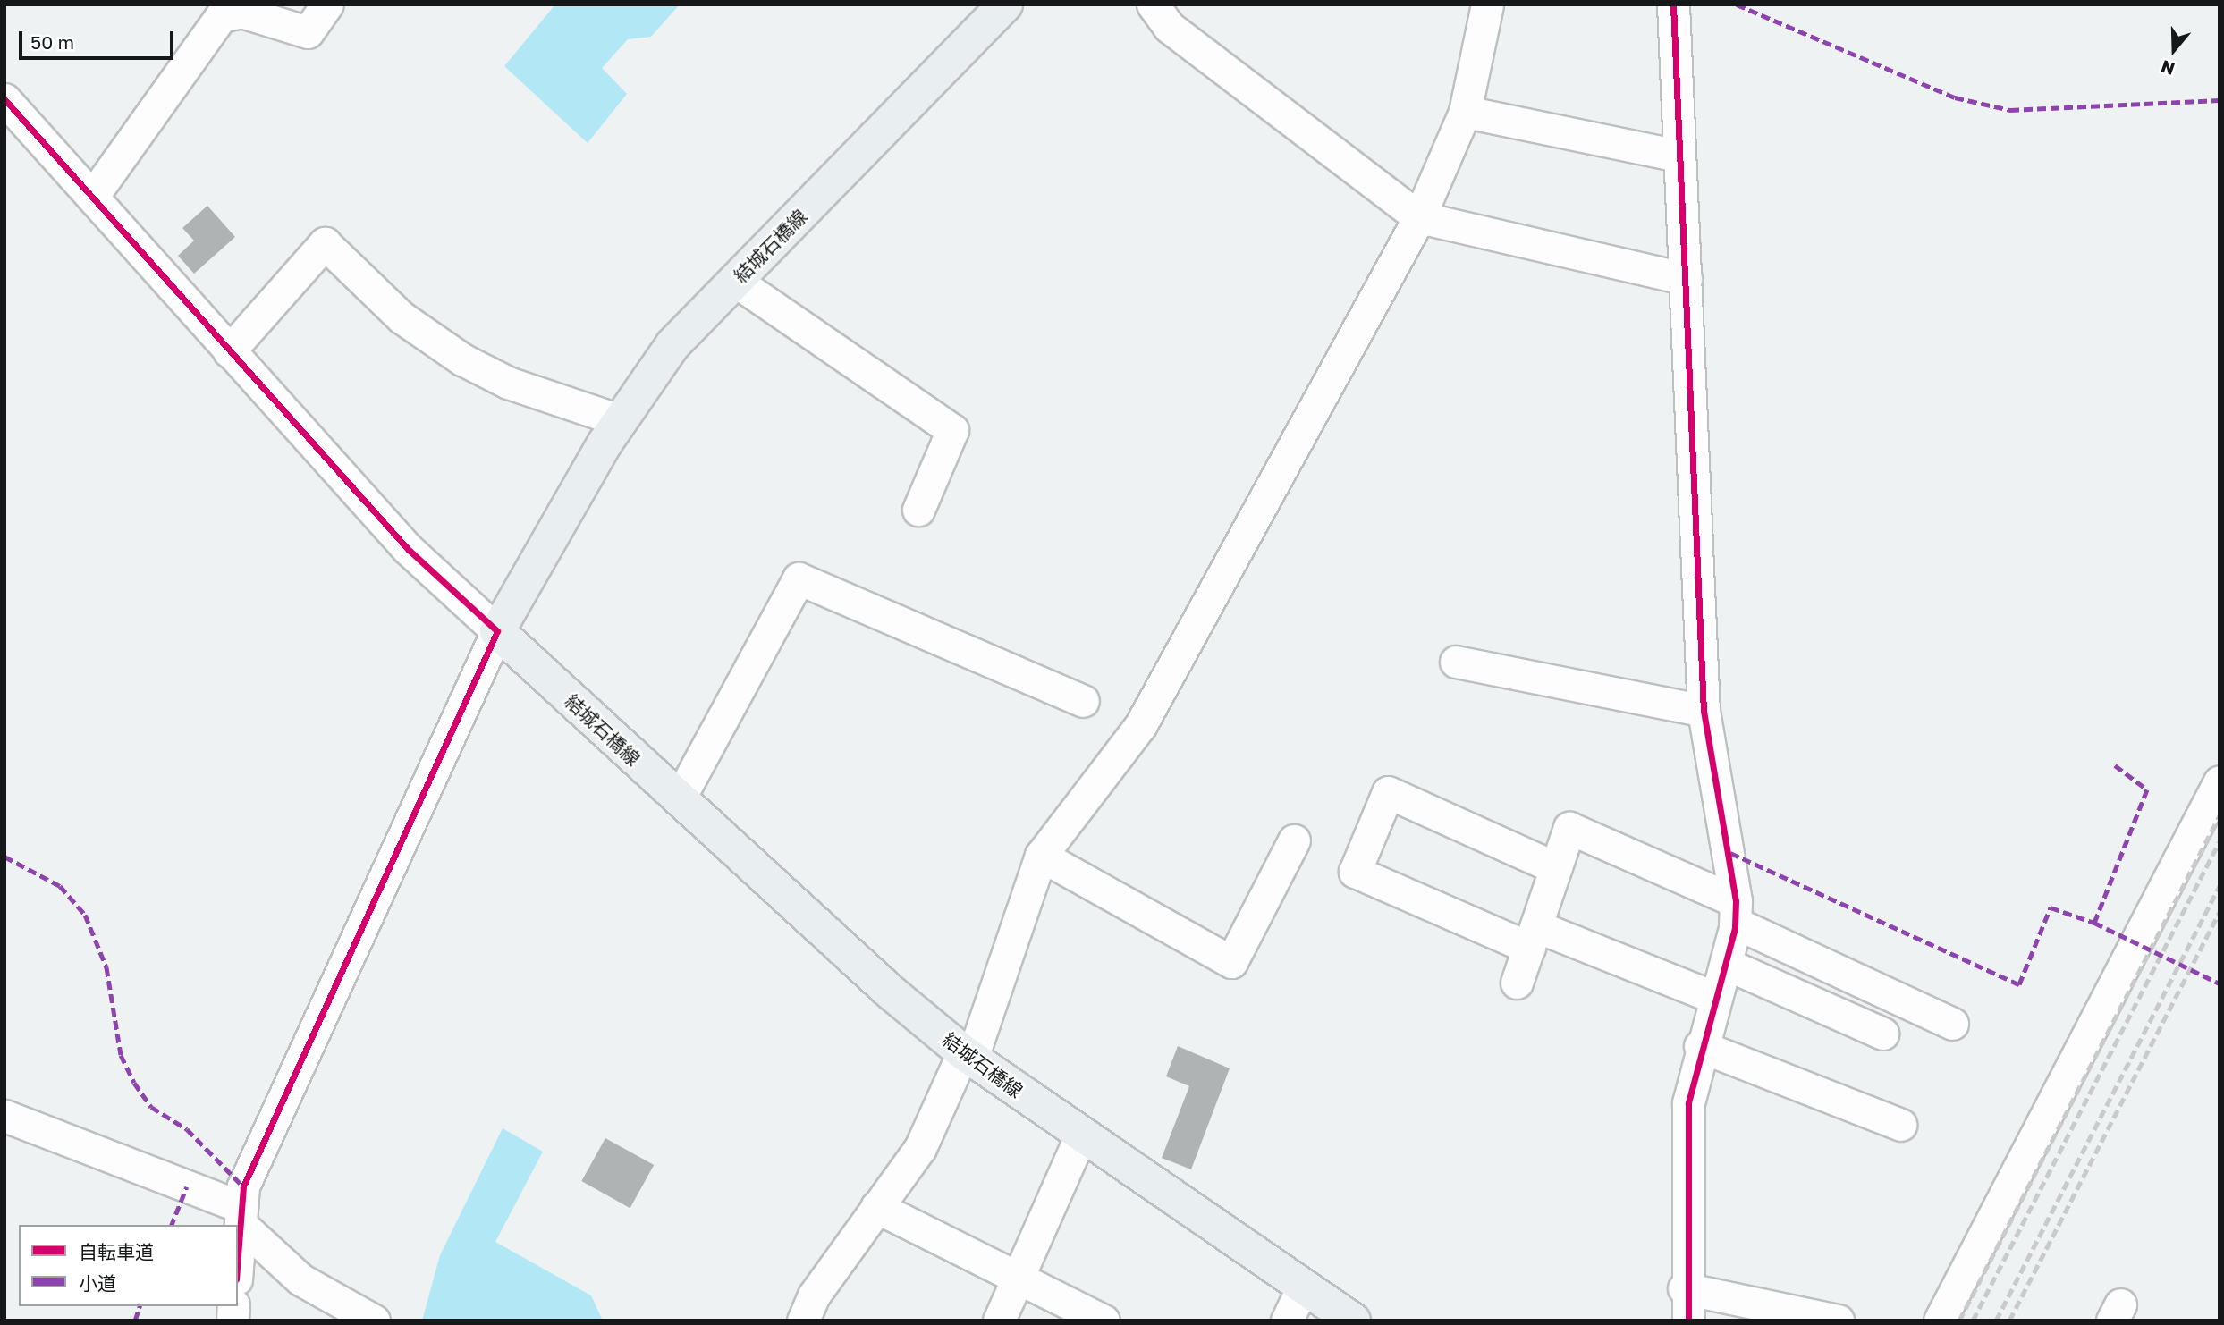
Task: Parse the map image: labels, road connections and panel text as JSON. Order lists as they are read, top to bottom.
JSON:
{
  "streets": {
    "main road": ["結城石橋線"]
  },
  "legend": ["自転車道", "小道"],
  "scale_bar": "50 m",
  "north": "bottom"
}
